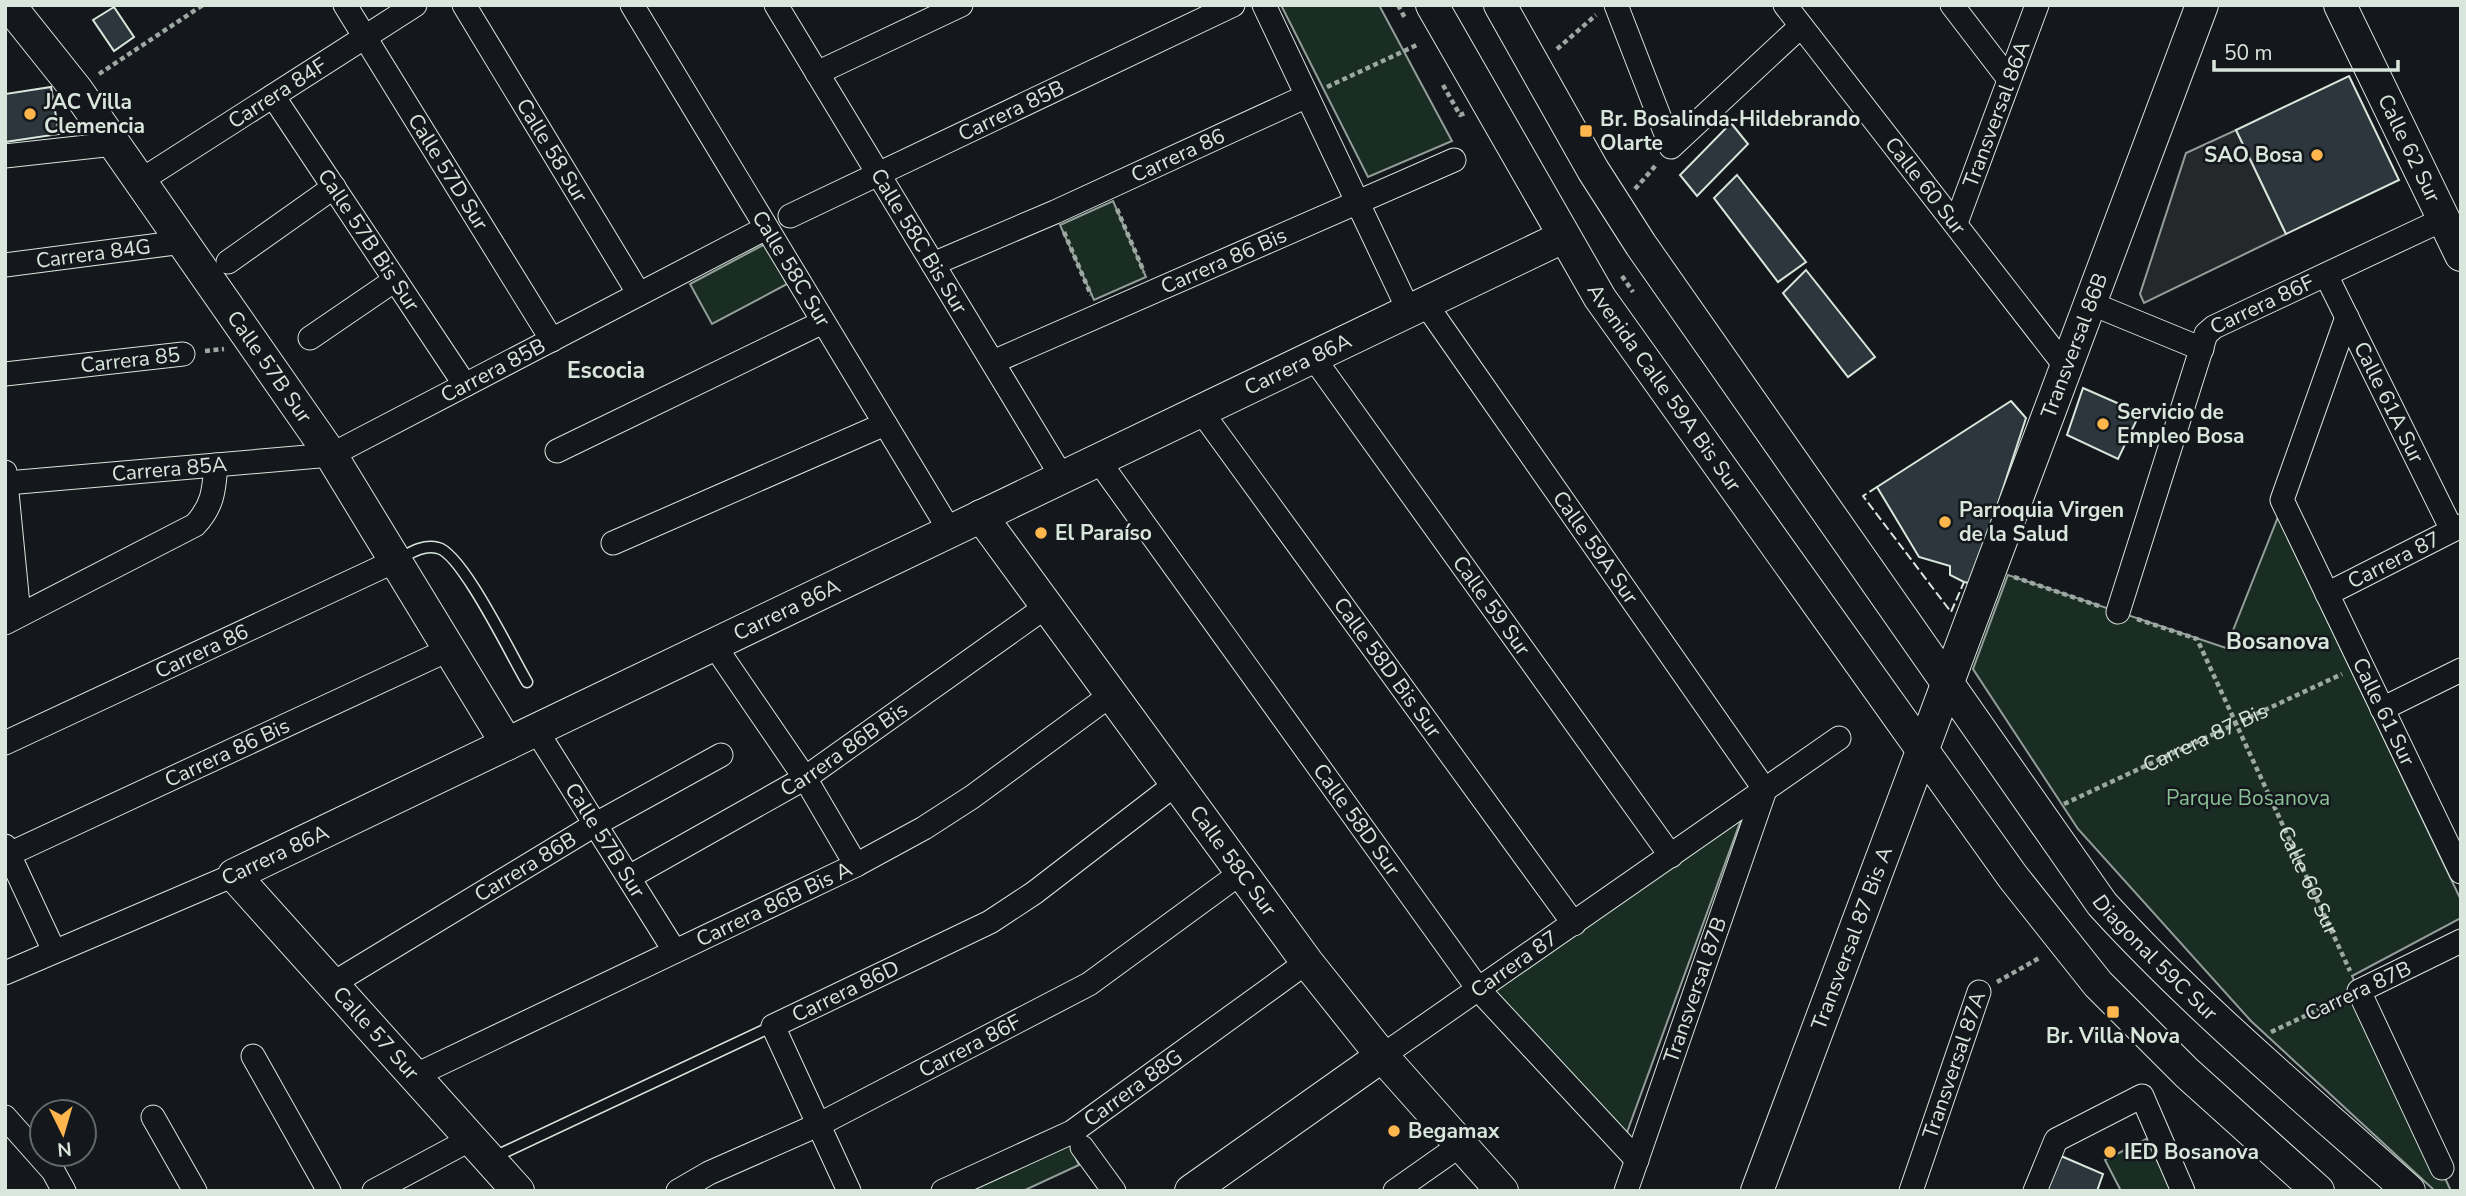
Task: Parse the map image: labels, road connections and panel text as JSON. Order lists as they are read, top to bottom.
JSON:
{
  "streets": {
    "street": [
      "Carrera 84F",
      "Carrera 85B",
      "Transversal 86A",
      "Calle 62 Sur",
      "Calle 58 Sur",
      "Carrera 86",
      "Calle 57D Sur",
      "Calle 60 Sur",
      "Calle 57B Bis Sur",
      "Calle 58C Bis Sur",
      "Carrera 84G",
      "Carrera 86 Bis",
      "Calle 58C Sur",
      "Carrera 86F",
      "Transversal 86B",
      "Carrera 85",
      "Carrera 86A",
      "Calle 57B Sur",
      "Avenida Calle 59A Bis Sur",
      "Calle 61A Sur",
      "Carrera 85A",
      "Calle 59A Sur",
      "Carrera 87",
      "Calle 59 Sur",
      "Calle 58D Bis Sur",
      "Calle 61 Sur",
      "Carrera 86B Bis",
      "Calle 58D Sur",
      "Carrera 86B",
      "Carrera 86B Bis A",
      "Transversal 87 Bis A",
      "Diagonal 59C Sur",
      "Transversal 87B",
      "Carrera 86D",
      "Carrera 87B",
      "Calle 57 Sur",
      "Transversal 87A",
      "Carrera 88G"
    ],
    "path": ["Carrera 87 Bis"]
  },
  "crossings": [
    ["Carrera 84F", "Calle 57D Sur"],
    ["Carrera 84F", "Calle 57B Bis Sur"],
    ["Carrera 84F", "Calle 57B Sur"],
    ["Carrera 85B", "Calle 58 Sur"],
    ["Carrera 85B", "Calle 57D Sur"],
    ["Carrera 85B", "Calle 57B Bis Sur"],
    ["Carrera 85B", "Calle 58C Bis Sur"],
    ["Carrera 85B", "Calle 58C Sur"],
    ["Carrera 85B", "Calle 57B Sur"],
    ["Carrera 85B", "Carrera 85A"],
    ["Transversal 86A", "Calle 60 Sur"],
    ["Calle 62 Sur", "Carrera 86F"],
    ["Carrera 86", "Calle 58C Bis Sur"],
    ["Carrera 86", "Calle 57B Sur"],
    ["Carrera 86", "Calle 59A Sur"],
    ["Calle 60 Sur", "Transversal 86B"],
    ["Calle 60 Sur", "Carrera 87 Bis"],
    ["Calle 60 Sur", "Carrera 87B"],
    ["Calle 58C Bis Sur", "Carrera 86 Bis"],
    ["Calle 58C Bis Sur", "Carrera 86A"],
    ["Carrera 84G", "Calle 57B Sur"],
    ["Carrera 86 Bis", "Calle 57B Sur"],
    ["Carrera 86 Bis", "Calle 59A Sur"],
    ["Calle 58C Sur", "Carrera 86F"],
    ["Calle 58C Sur", "Carrera 86A"],
    ["Calle 58C Sur", "Carrera 87"],
    ["Calle 58C Sur", "Carrera 86B Bis"],
    ["Calle 58C Sur", "Carrera 86B Bis A"],
    ["Calle 58C Sur", "Carrera 86D"],
    ["Calle 58C Sur", "Carrera 88G"],
    ["Carrera 86F", "Transversal 86B"],
    ["Carrera 86F", "Calle 61A Sur"],
    ["Transversal 86B", "Transversal 87 Bis A"],
    ["Transversal 86B", "Diagonal 59C Sur"],
    ["Carrera 85", "Calle 57B Sur"],
    ["Carrera 86A", "Calle 57B Sur"],
    ["Carrera 86A", "Avenida Calle 59A Bis Sur"],
    ["Carrera 86A", "Calle 59A Sur"],
    ["Carrera 86A", "Calle 59 Sur"],
    ["Carrera 86A", "Calle 58D Bis Sur"],
    ["Carrera 86A", "Calle 58D Sur"],
    ["Carrera 86A", "Calle 57 Sur"],
    ["Calle 57B Sur", "Carrera 85A"],
    ["Calle 57B Sur", "Carrera 86B Bis"],
    ["Calle 57B Sur", "Carrera 86B"],
    ["Calle 57B Sur", "Carrera 86B Bis A"],
    ["Avenida Calle 59A Bis Sur", "Transversal 87 Bis A"],
    ["Calle 61A Sur", "Carrera 87"],
    ["Calle 61A Sur", "Calle 61 Sur"],
    ["Calle 59A Sur", "Carrera 87"],
    ["Calle 59A Sur", "Transversal 87B"],
    ["Carrera 87", "Calle 59 Sur"],
    ["Carrera 87", "Calle 58D Bis Sur"],
    ["Carrera 87", "Calle 61 Sur"],
    ["Carrera 87", "Calle 58D Sur"],
    ["Carrera 87", "Transversal 87B"],
    ["Calle 61 Sur", "Carrera 87 Bis"],
    ["Calle 58D Sur", "Transversal 87B"],
    ["Carrera 86B", "Calle 57 Sur"],
    ["Carrera 86B Bis A", "Calle 57 Sur"],
    ["Transversal 87 Bis A", "Diagonal 59C Sur"],
    ["Carrera 86D", "Calle 57 Sur"]
  ],
  "districts": ["Escocia", "Bosanova"],
  "parks": ["Parque Bosanova"],
  "places": {
    "other": [
      "JAC Villa Clemencia",
      "SAO Bosa",
      "Servicio de Empleo Bosa",
      "Parroquia Virgen de la Salud",
      "El Paraíso",
      "Begamax",
      "IED Bosanova"
    ],
    "transit": ["Br. Bosalinda-Hildebrando Olarte", "Br. Villa Nova"]
  },
  "scale_bar": "50 m",
  "north": "bottom"
}
